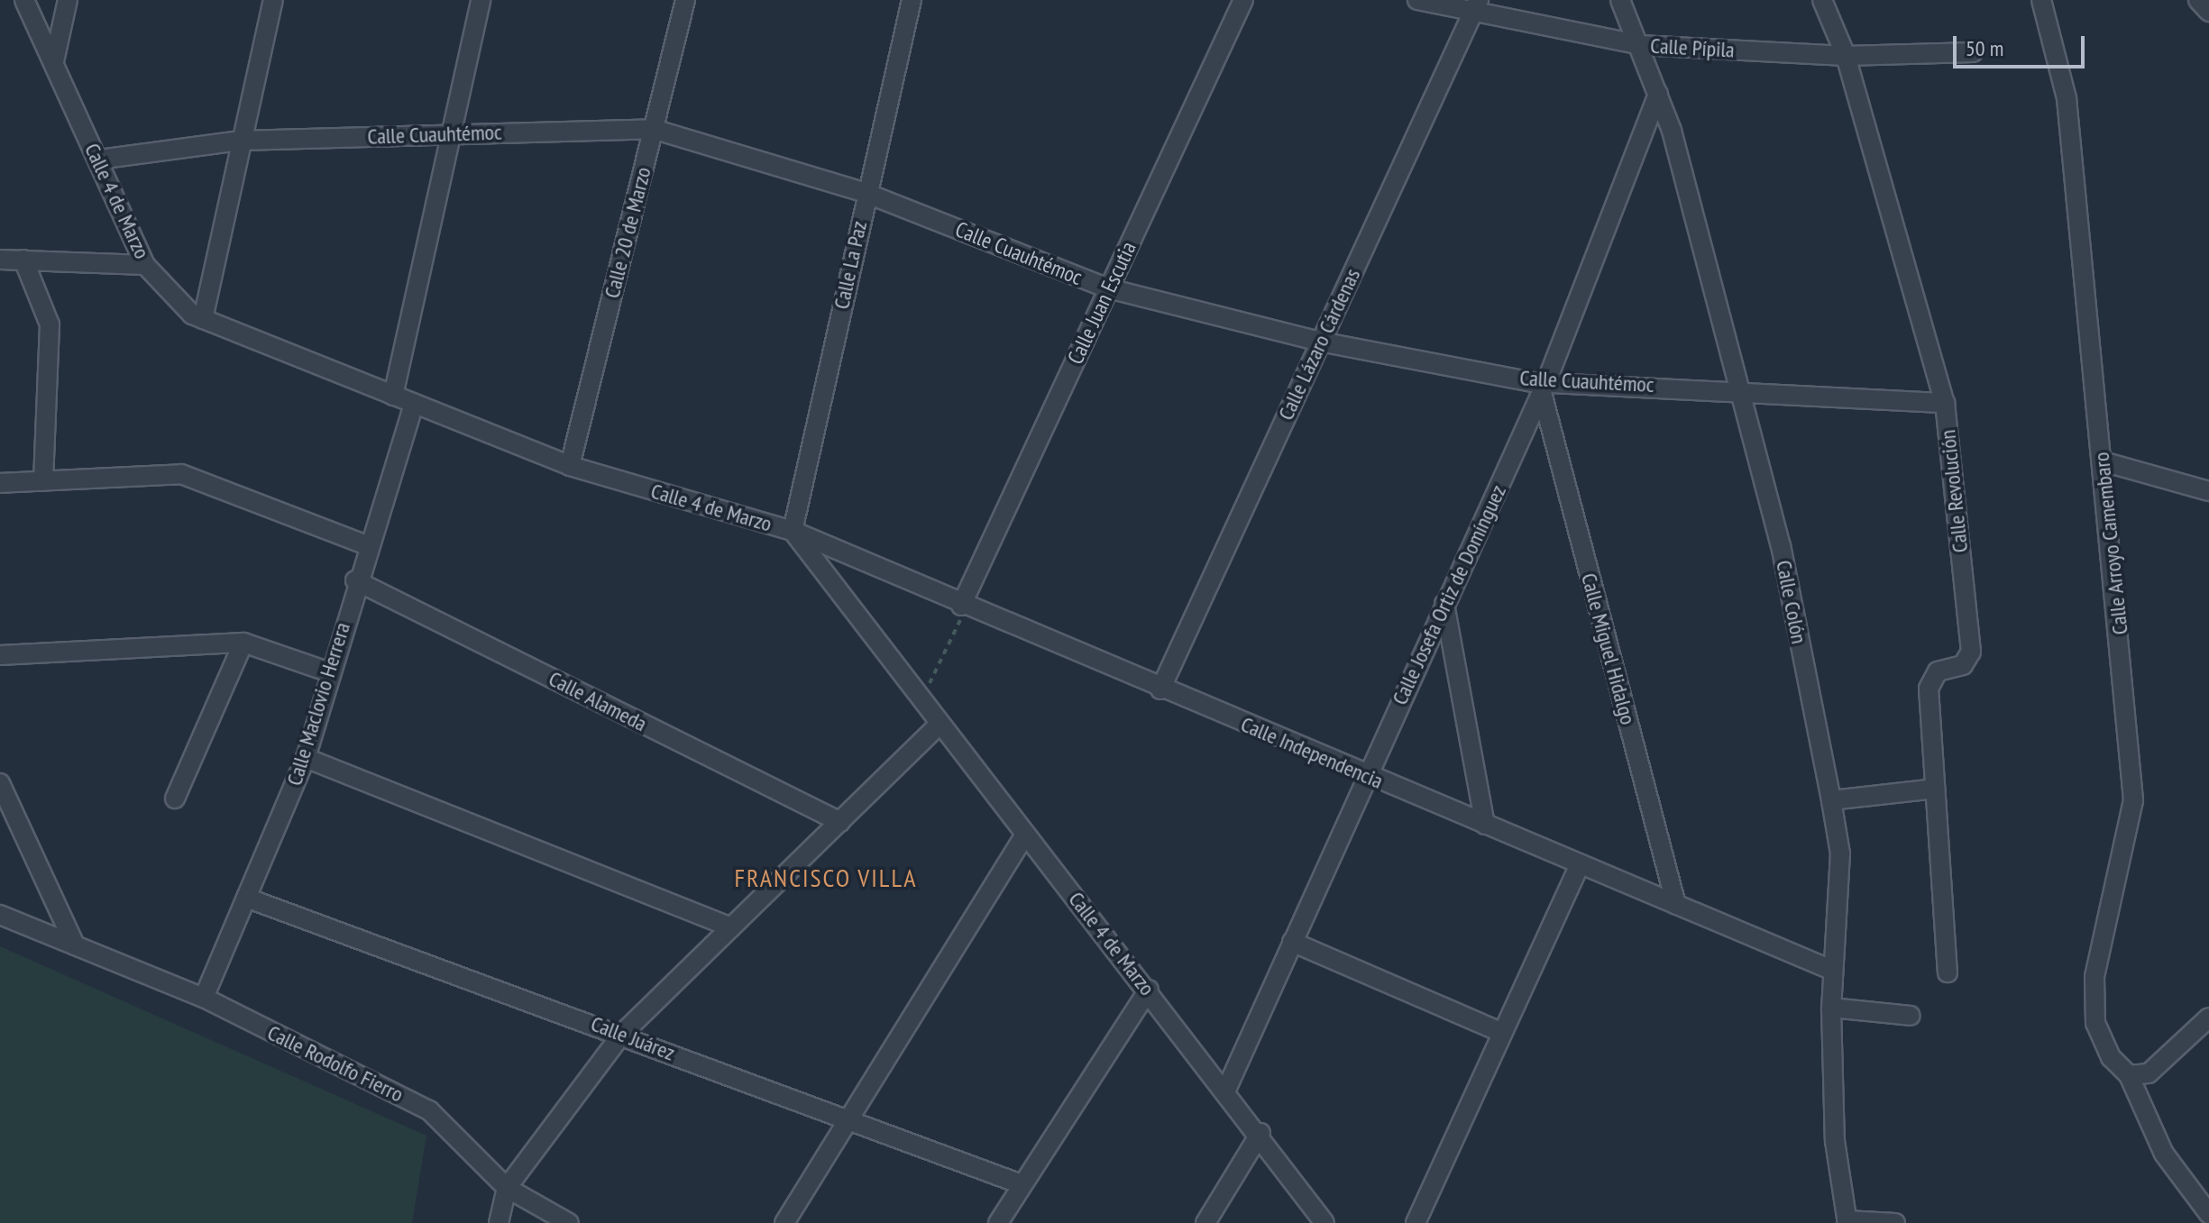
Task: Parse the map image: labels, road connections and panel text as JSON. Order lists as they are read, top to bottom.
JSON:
{
  "streets": {
    "street": [
      "Calle Pípila",
      "Calle Cuauhtémoc",
      "Calle 4 de Marzo",
      "Calle 20 de Marzo",
      "Calle La Paz",
      "Calle Juan Escutia",
      "Calle Lázaro Cárdenas",
      "Calle Revolución",
      "Calle Arroyo Camembaro",
      "Calle Josefa Ortiz de Domínguez",
      "Calle Colón",
      "Calle Miguel Hidalgo",
      "Calle Alameda",
      "Calle Maclovio Herrera",
      "Calle Independencia",
      "Calle Juárez",
      "Calle Rodolfo Fierro"
    ]
  },
  "crossings": [
    ["Calle Pípila", "Calle Lázaro Cárdenas"],
    ["Calle Pípila", "Calle Revolución"],
    ["Calle Pípila", "Calle Colón"],
    ["Calle Cuauhtémoc", "Calle 4 de Marzo"],
    ["Calle Cuauhtémoc", "Calle 20 de Marzo"],
    ["Calle Cuauhtémoc", "Calle La Paz"],
    ["Calle Cuauhtémoc", "Calle Juan Escutia"],
    ["Calle Cuauhtémoc", "Calle Lázaro Cárdenas"],
    ["Calle Cuauhtémoc", "Calle Revolución"],
    ["Calle Cuauhtémoc", "Calle Josefa Ortiz de Domínguez"],
    ["Calle Cuauhtémoc", "Calle Colón"],
    ["Calle Cuauhtémoc", "Calle Miguel Hidalgo"],
    ["Calle 4 de Marzo", "Calle 20 de Marzo"],
    ["Calle 4 de Marzo", "Calle La Paz"],
    ["Calle 4 de Marzo", "Calle Josefa Ortiz de Domínguez"],
    ["Calle 4 de Marzo", "Calle Maclovio Herrera"],
    ["Calle 4 de Marzo", "Calle Independencia"],
    ["Calle La Paz", "Calle Independencia"],
    ["Calle Juan Escutia", "Calle Independencia"],
    ["Calle Lázaro Cárdenas", "Calle Independencia"],
    ["Calle Josefa Ortiz de Domínguez", "Calle Colón"],
    ["Calle Josefa Ortiz de Domínguez", "Calle Miguel Hidalgo"],
    ["Calle Josefa Ortiz de Domínguez", "Calle Independencia"],
    ["Calle Colón", "Calle Independencia"],
    ["Calle Miguel Hidalgo", "Calle Independencia"],
    ["Calle Alameda", "Calle Maclovio Herrera"],
    ["Calle Maclovio Herrera", "Calle Juárez"],
    ["Calle Maclovio Herrera", "Calle Rodolfo Fierro"]
  ],
  "districts": ["FRANCISCO VILLA"],
  "scale_bar": "50 m"
}
